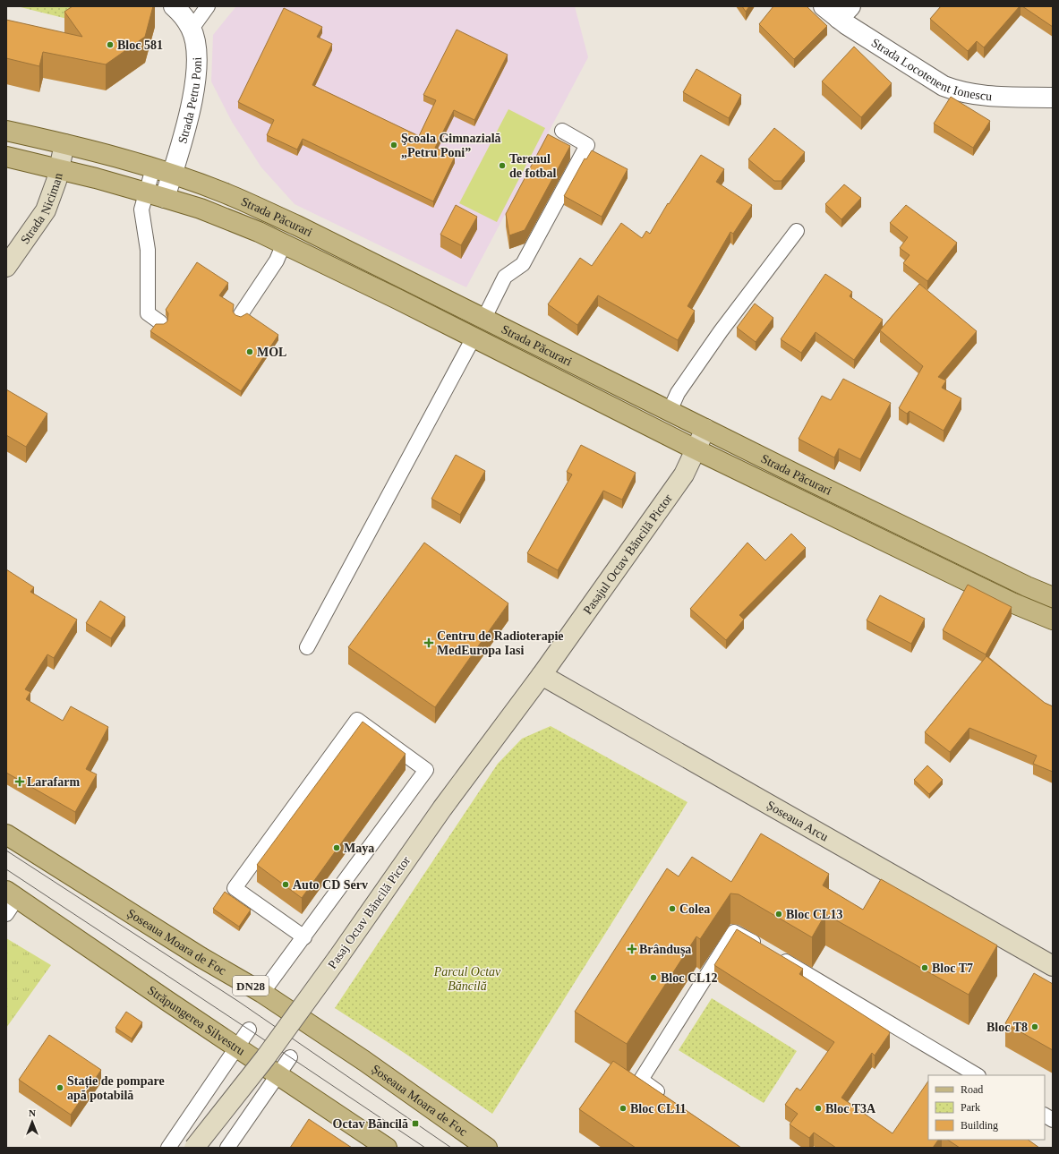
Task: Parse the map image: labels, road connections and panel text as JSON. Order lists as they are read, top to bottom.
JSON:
{
  "streets": {
    "main road": [
      "Strada Păcurari",
      "Șoseaua Moara de Foc",
      "DN28",
      "Străpungerea Silvestru"
    ],
    "street": [
      "Strada Locotenent Ionescu",
      "Strada Petru Poni",
      "Strada Niciman",
      "Pasajul Octav Băncilă Pictor",
      "Șoseaua Arcu",
      "Pasaj Octav Băncilă Pictor"
    ]
  },
  "crossings": [
    ["Strada Petru Poni", "Strada Păcurari"],
    ["Strada Niciman", "Strada Păcurari"],
    ["Strada Păcurari", "Pasajul Octav Băncilă Pictor"],
    ["Pasajul Octav Băncilă Pictor", "Șoseaua Arcu"],
    ["Pasajul Octav Băncilă Pictor", "Pasaj Octav Băncilă Pictor"],
    ["Șoseaua Arcu", "Pasaj Octav Băncilă Pictor"]
  ],
  "parks": ["Parcul Octav Băncilă"],
  "places": {
    "other": [
      "Bloc 581",
      "Şcoala Gimnazială „Petru Poni”",
      "Terenul de fotbal",
      "MOL",
      "Maya",
      "Auto CD Serv",
      "Colea",
      "Bloc CL13",
      "Bloc T7",
      "Bloc CL12",
      "Bloc T8",
      "Stație de pompare apă potabilă",
      "Bloc CL11",
      "Bloc T3A"
    ],
    "health": ["Centru de Radioterapie MedEuropa Iasi", "Larafarm", "Brândușa"],
    "transit": ["Octav Băncilă"]
  },
  "legend": ["Road", "Park", "Building"],
  "north": "top"
}
